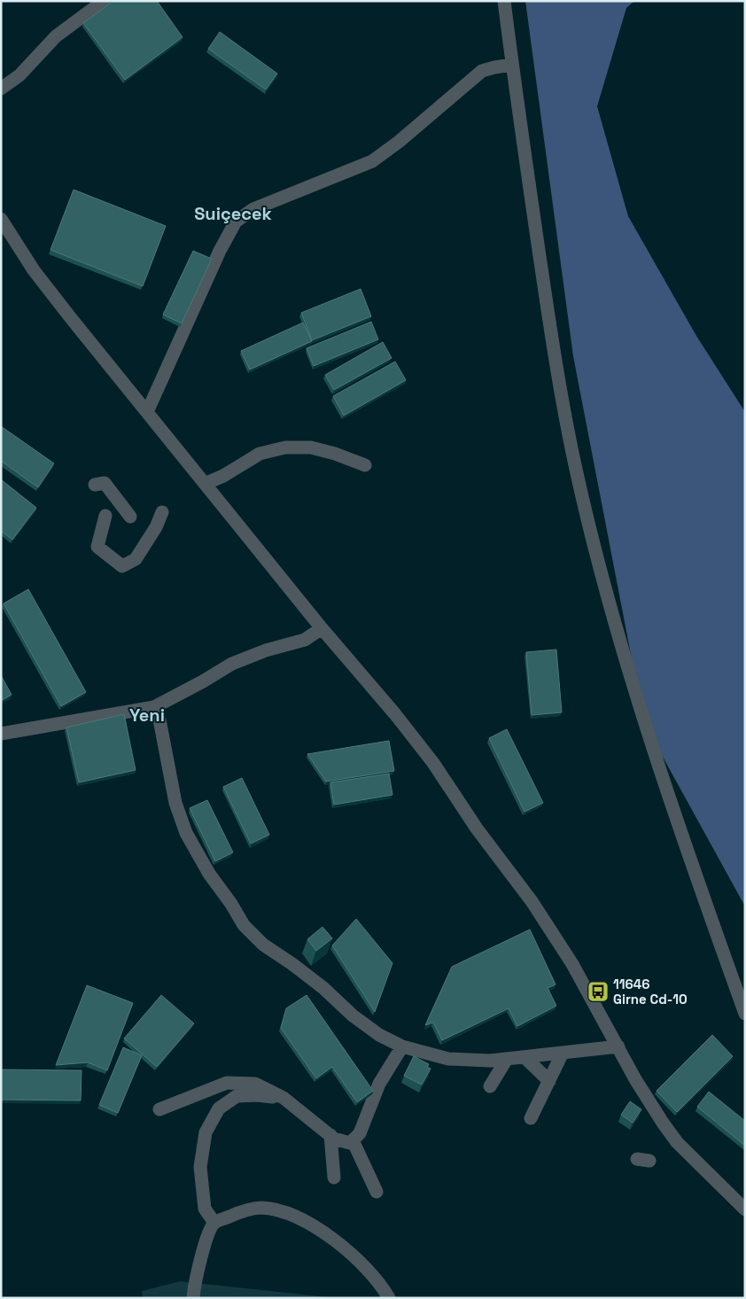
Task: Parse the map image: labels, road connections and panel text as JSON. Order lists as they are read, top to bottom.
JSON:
{
  "districts": ["Suiçecek", "Yeni"],
  "places": {
    "bus stop": ["11646 Girne Cd-10"]
  }
}
